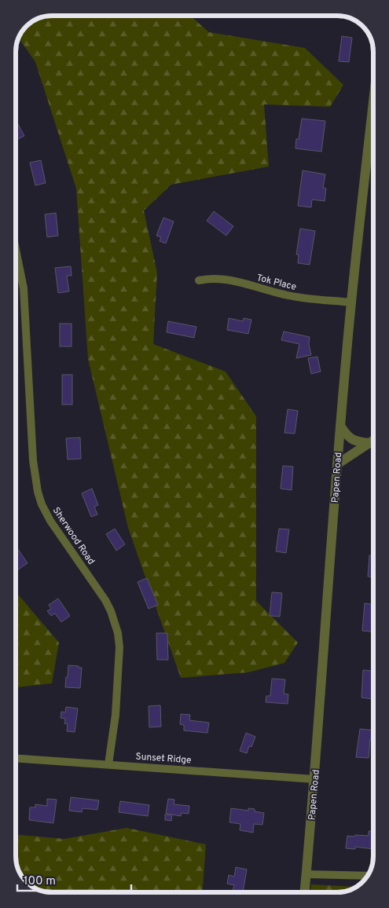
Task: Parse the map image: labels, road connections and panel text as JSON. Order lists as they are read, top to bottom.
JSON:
{
  "streets": {
    "street": [
      "Tok Place",
      "Papen Road",
      "Sherwood Road",
      "Sunset Ridge"
    ]
  },
  "crossings": [
    ["Tok Place", "Papen Road"],
    ["Papen Road", "Sunset Ridge"],
    ["Sherwood Road", "Sunset Ridge"]
  ],
  "scale_bar": "100 m"
}
